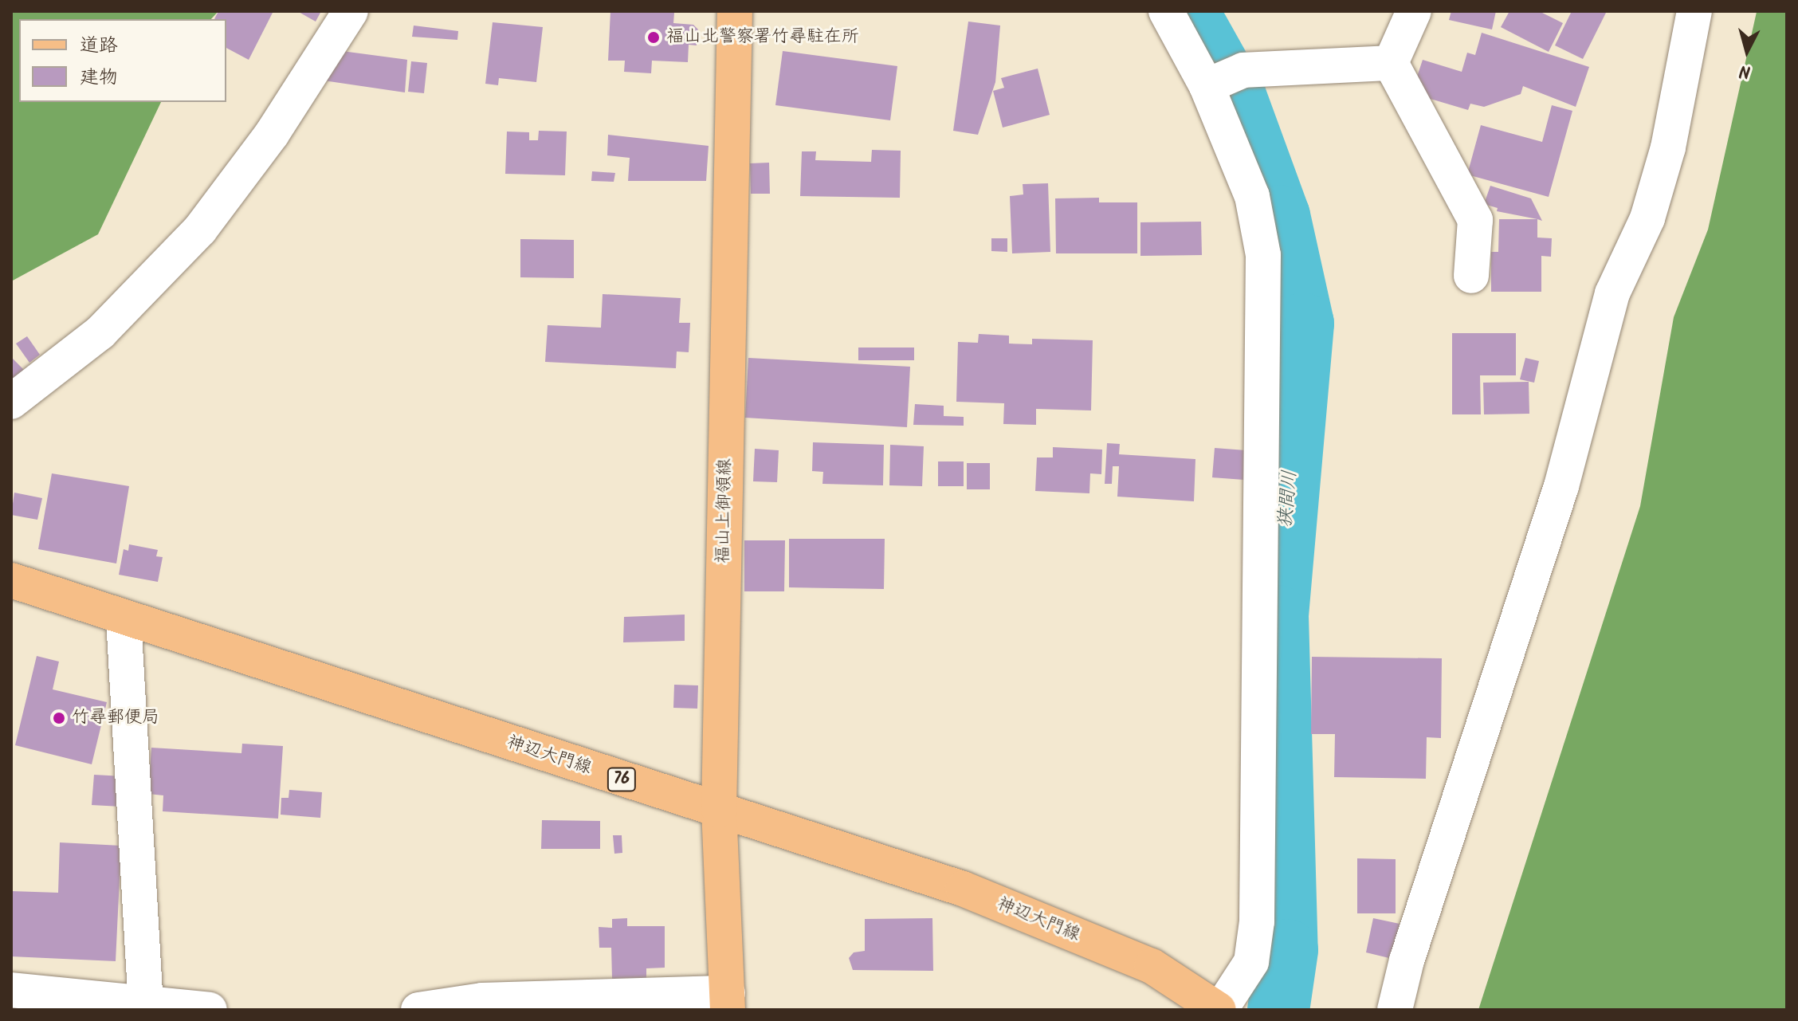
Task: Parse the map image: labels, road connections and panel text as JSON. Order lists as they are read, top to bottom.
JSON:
{
  "streets": {
    "main road": ["福山上御領線", "神辺大門線", "76"]
  },
  "crossings": [
    ["福山上御領線", "神辺大門線"]
  ],
  "water": ["狭間川"],
  "places": ["福山北警察署竹尋駐在所", "竹尋郵便局"],
  "legend": ["道路", "建物"],
  "north": "bottom"
}
